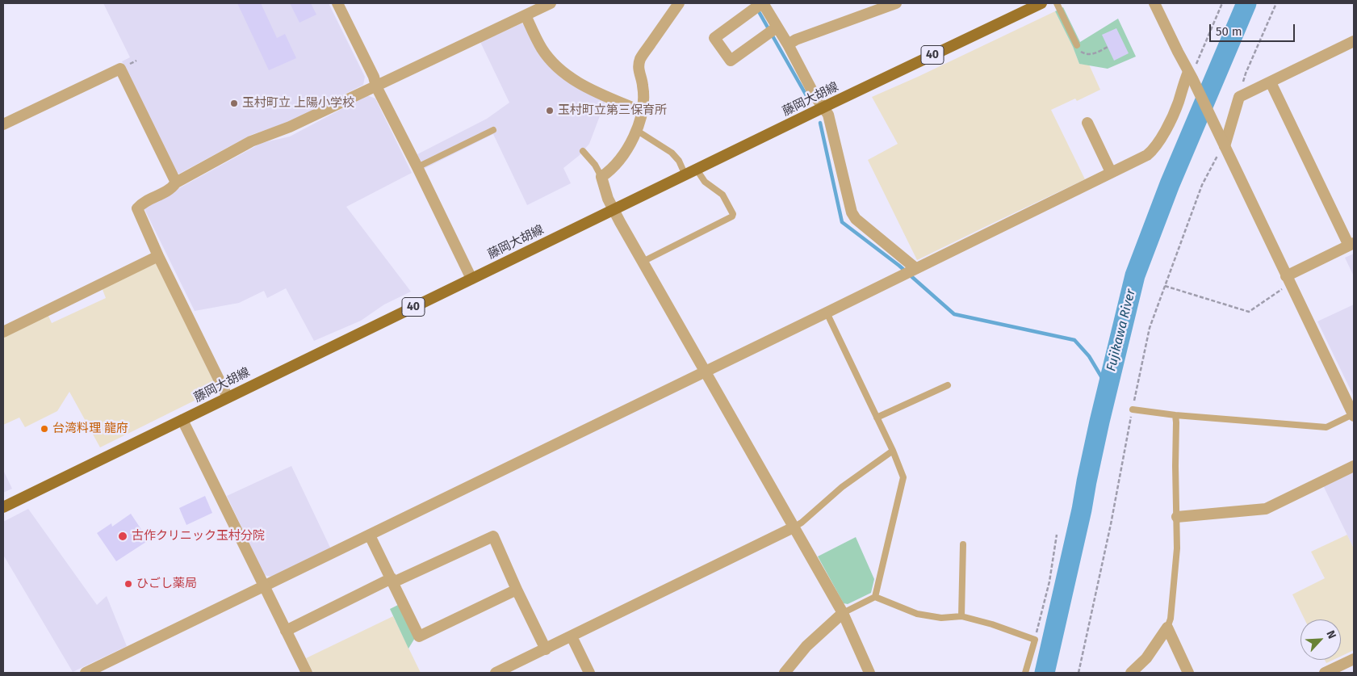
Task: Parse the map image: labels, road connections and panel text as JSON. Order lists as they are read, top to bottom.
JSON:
{
  "streets": {
    "main road": ["40", "藤岡大胡線"]
  },
  "water": ["Fujikawa River"],
  "places": [
    "玉村町立 上陽小学校",
    "玉村町立第三保育所",
    "台湾料理 龍府",
    "古作クリニック玉村分院",
    "ひごし薬局"
  ],
  "scale_bar": "50 m",
  "north": "top right"
}
